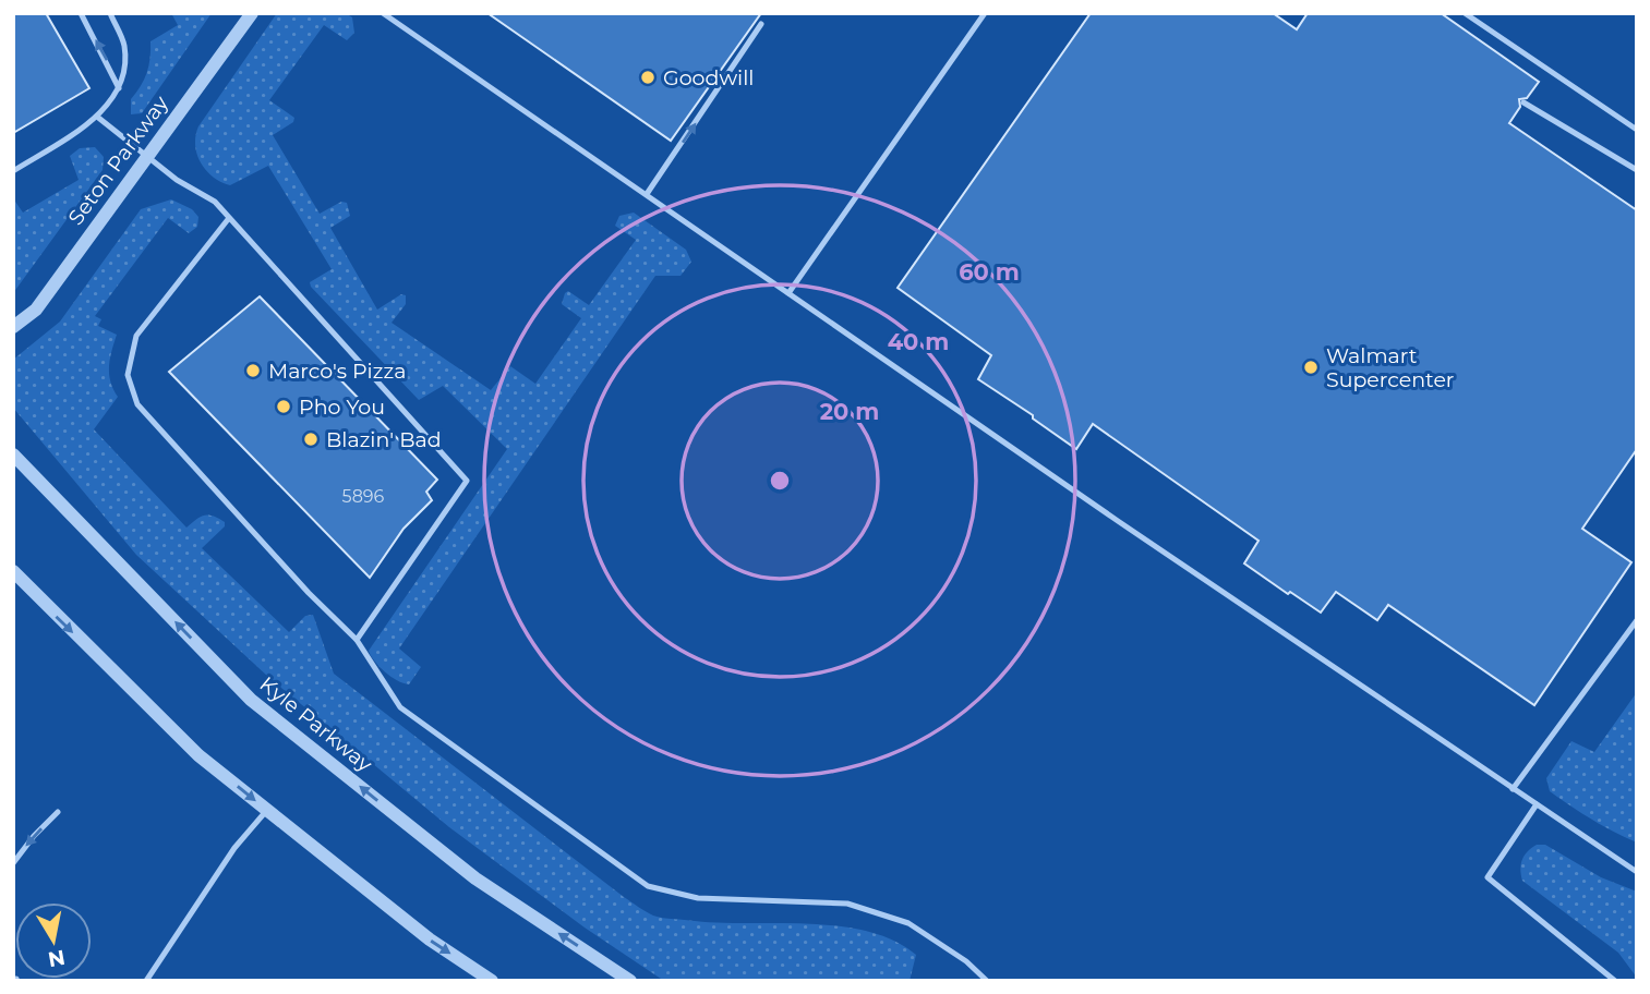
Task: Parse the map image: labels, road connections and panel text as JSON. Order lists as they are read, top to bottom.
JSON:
{
  "streets": {
    "street": ["Seton Parkway", "Kyle Parkway"]
  },
  "places": [
    "Goodwill",
    "Walmart Supercenter",
    "Marco's Pizza",
    "Pho You",
    "Blazin' Bad"
  ],
  "house_numbers": ["5896"],
  "north": "bottom",
  "rings": ["60 m", "40 m", "20 m"]
}
